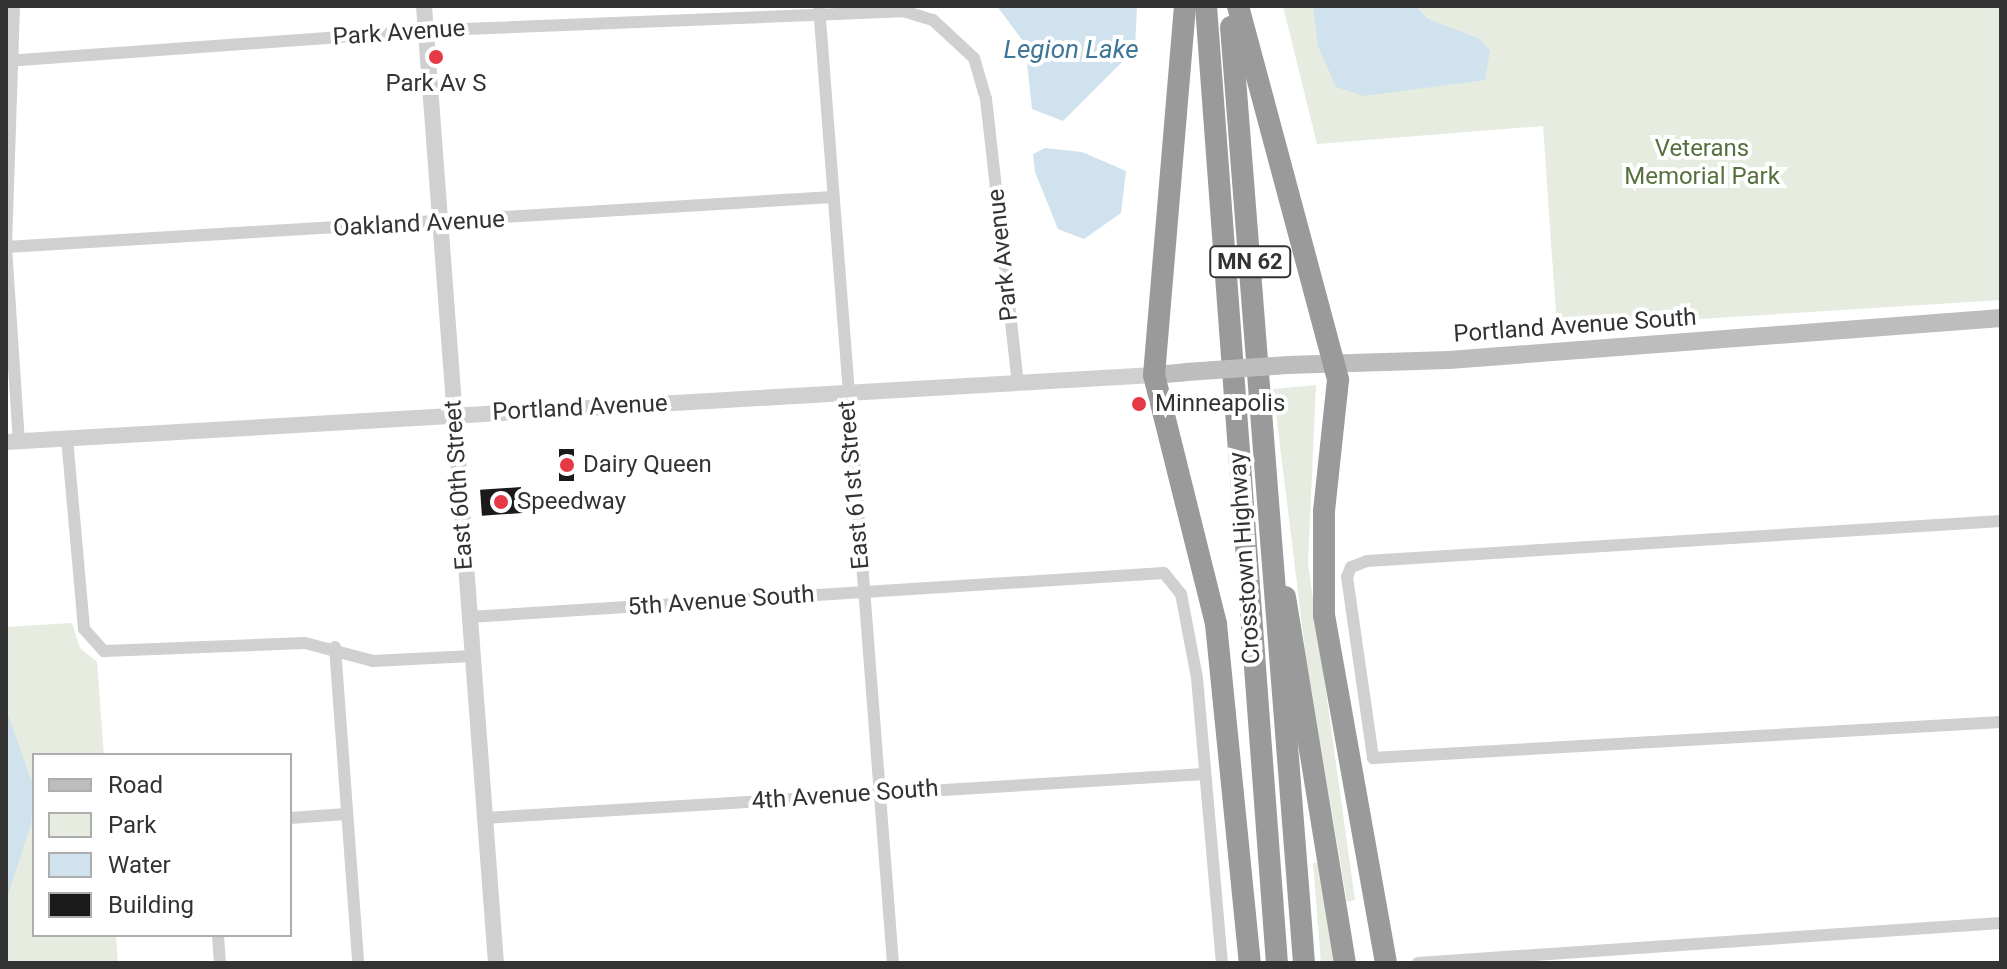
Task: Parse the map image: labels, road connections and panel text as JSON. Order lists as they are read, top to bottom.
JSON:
{
  "streets": {
    "highway": ["MN 62", "Crosstown Highway"],
    "main road": ["Portland Avenue South"],
    "street": [
      "Park Avenue",
      "Oakland Avenue",
      "Portland Avenue",
      "East 60th Street",
      "East 61st Street",
      "5th Avenue South",
      "4th Avenue South"
    ]
  },
  "crossings": [
    ["Park Avenue", "Portland Avenue"],
    ["Park Avenue", "East 60th Street"],
    ["Park Avenue", "East 61st Street"],
    ["Oakland Avenue", "East 60th Street"],
    ["Oakland Avenue", "East 61st Street"],
    ["Portland Avenue South", "Portland Avenue"],
    ["Portland Avenue", "East 60th Street"],
    ["Portland Avenue", "East 61st Street"],
    ["East 60th Street", "5th Avenue South"],
    ["East 60th Street", "4th Avenue South"],
    ["East 61st Street", "5th Avenue South"],
    ["East 61st Street", "4th Avenue South"],
    ["5th Avenue South", "4th Avenue South"]
  ],
  "water": ["Legion Lake"],
  "parks": ["Veterans Memorial Park"],
  "places": [
    "Park Av S",
    "Minneapolis",
    "Dairy Queen",
    "Speedway"
  ],
  "legend": [
    "Road",
    "Park",
    "Water",
    "Building"
  ]
}
